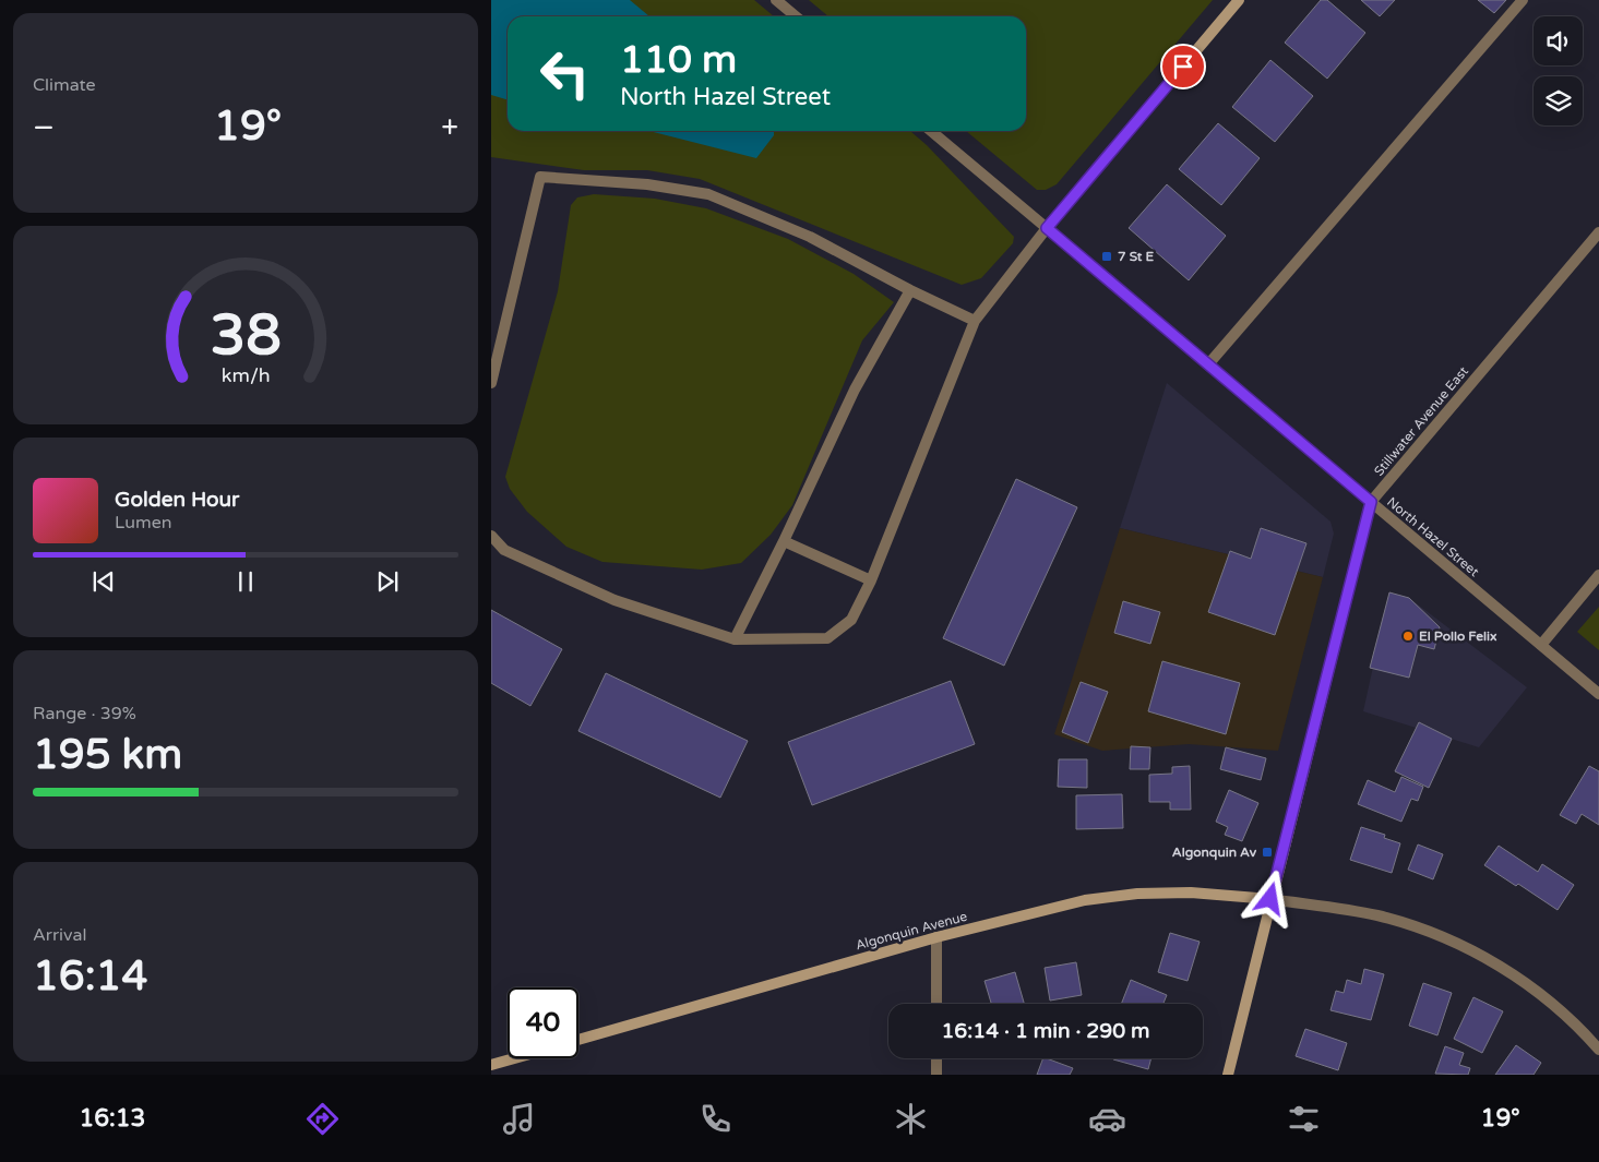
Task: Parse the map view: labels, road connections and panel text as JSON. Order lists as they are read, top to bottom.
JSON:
{
  "streets": {
    "street": ["Stillwater Avenue East", "North Hazel Street", "Algonquin Avenue"]
  },
  "crossings": [
    ["Stillwater Avenue East", "North Hazel Street"],
    ["Stillwater Avenue East", "Algonquin Avenue"]
  ],
  "places": {
    "transit": ["7 St E", "Algonquin Av"],
    "other": ["El Pollo Felix"]
  },
  "page": {
    "tile": [
      "Climate",
      ["Range · 39%", "195 km"],
      ["Arrival", "16:14"]
    ],
    "turn": ["110 m", "North Hazel Street"],
    "heat": ["−", "19°", "+"],
    "song": ["Golden Hour", "Lumen"],
    "limit": "40",
    "trip": "16:14 · 1 min · 290 m",
    "tabs": ["16:13", "19°"],
    "gauge": ["38", "km/h"]
  }
}
